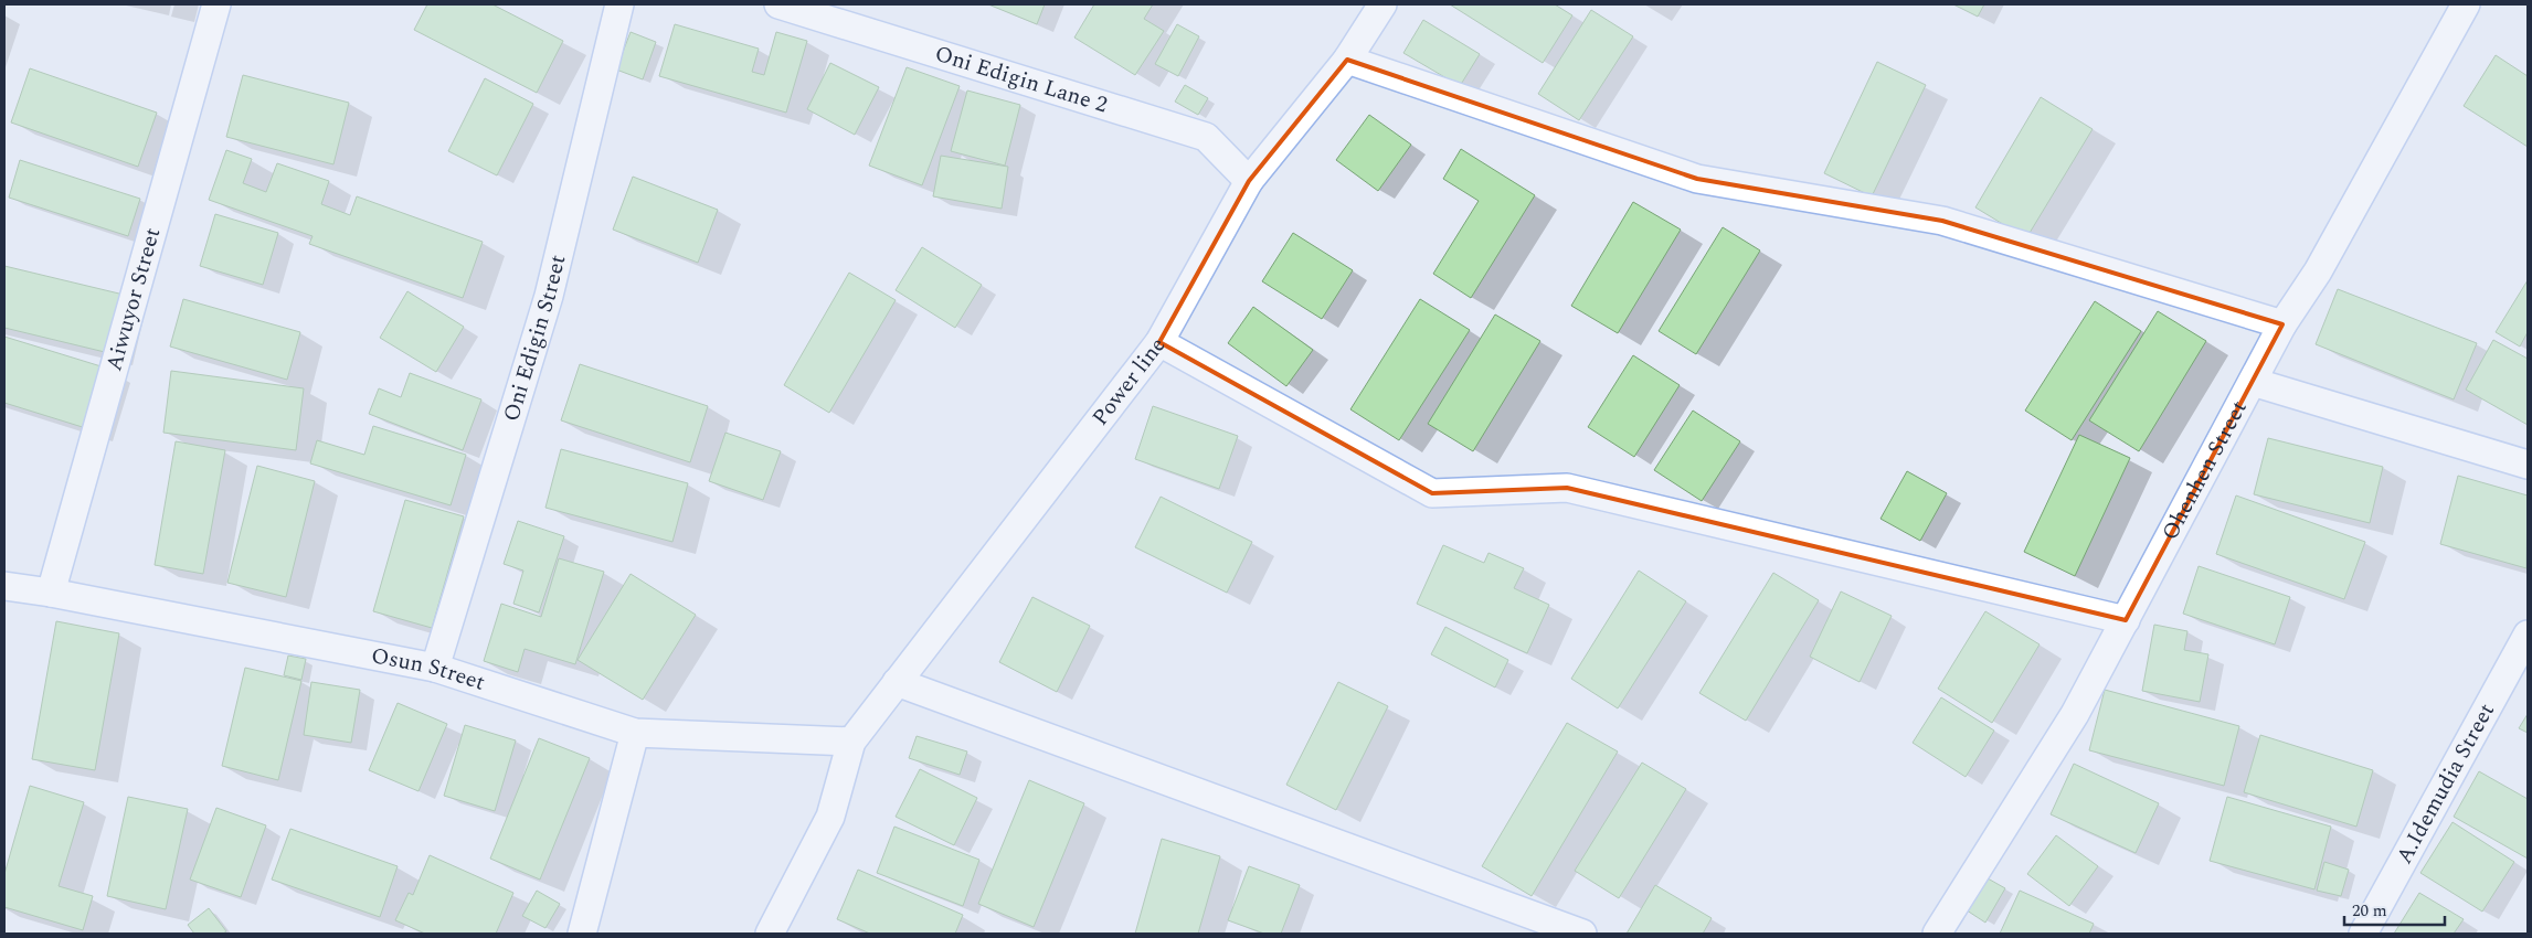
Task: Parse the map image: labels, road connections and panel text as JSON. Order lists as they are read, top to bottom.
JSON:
{
  "streets": {
    "street": [
      "Oni Edigin Lane 2",
      "Aiwuyor Street",
      "Oni Edigin Street",
      "Power line",
      "Ohenhen Street",
      "Osun Street",
      "A.Idemudia Street"
    ]
  },
  "crossings": [
    ["Oni Edigin Lane 2", "Power line"],
    ["Aiwuyor Street", "Osun Street"],
    ["Oni Edigin Street", "Osun Street"],
    ["Power line", "Osun Street"]
  ],
  "scale_bar": "20 m"
}
